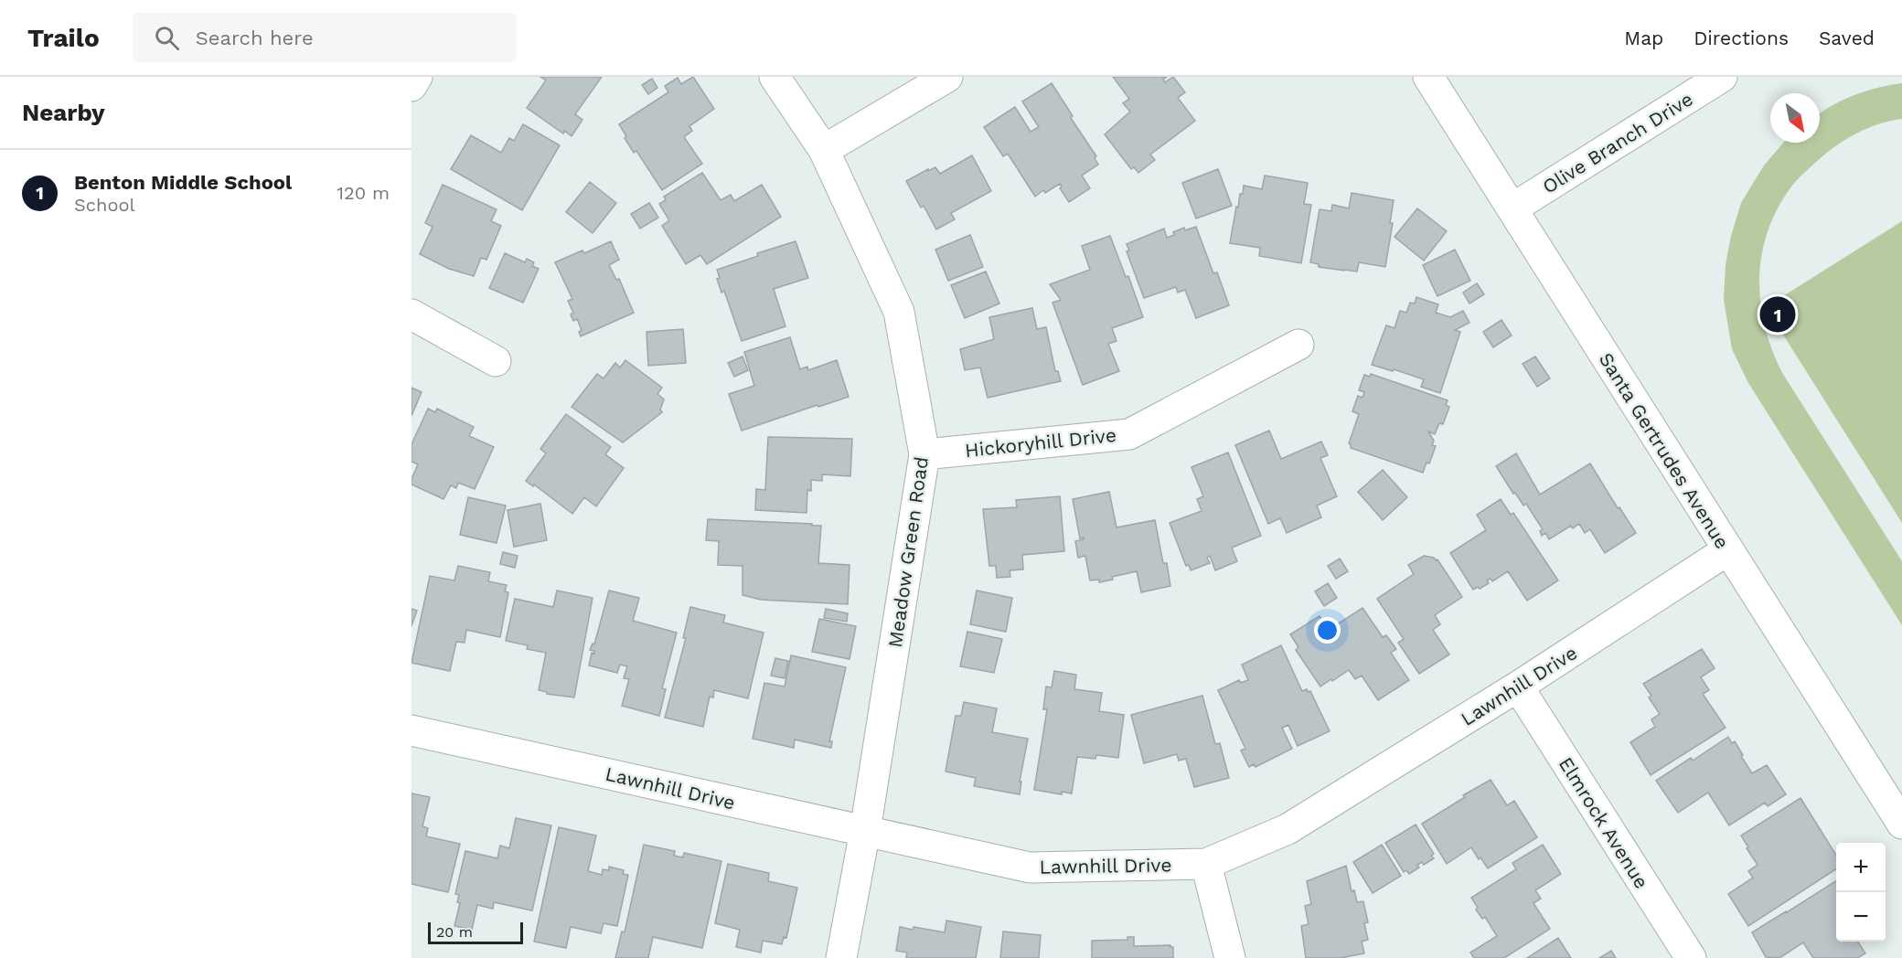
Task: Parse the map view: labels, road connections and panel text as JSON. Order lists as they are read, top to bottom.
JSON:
{
  "streets": {
    "street": [
      "Olive Branch Drive",
      "Hickoryhill Drive",
      "Santa Gertrudes Avenue",
      "Meadow Green Road",
      "Lawnhill Drive",
      "Elmrock Avenue"
    ]
  },
  "crossings": [
    ["Olive Branch Drive", "Santa Gertrudes Avenue"],
    ["Hickoryhill Drive", "Meadow Green Road"],
    ["Santa Gertrudes Avenue", "Lawnhill Drive"],
    ["Meadow Green Road", "Lawnhill Drive"],
    ["Lawnhill Drive", "Elmrock Avenue"]
  ],
  "scale_bar": "20 m",
  "north": "bottom right",
  "page": {
    "header": "Trailo",
    "search": "Search here",
    "nav": ["Map", "Directions", "Saved"],
    "heading": "Nearby",
    "list": [
      {
        "mark": "1",
        "name": "Benton Middle School",
        "note": "School",
        "value": "120 m"
      }
    ],
    "pins": "1",
    "map_buttons": ["+", "−"],
    "scale": "20 m"
  }
}
